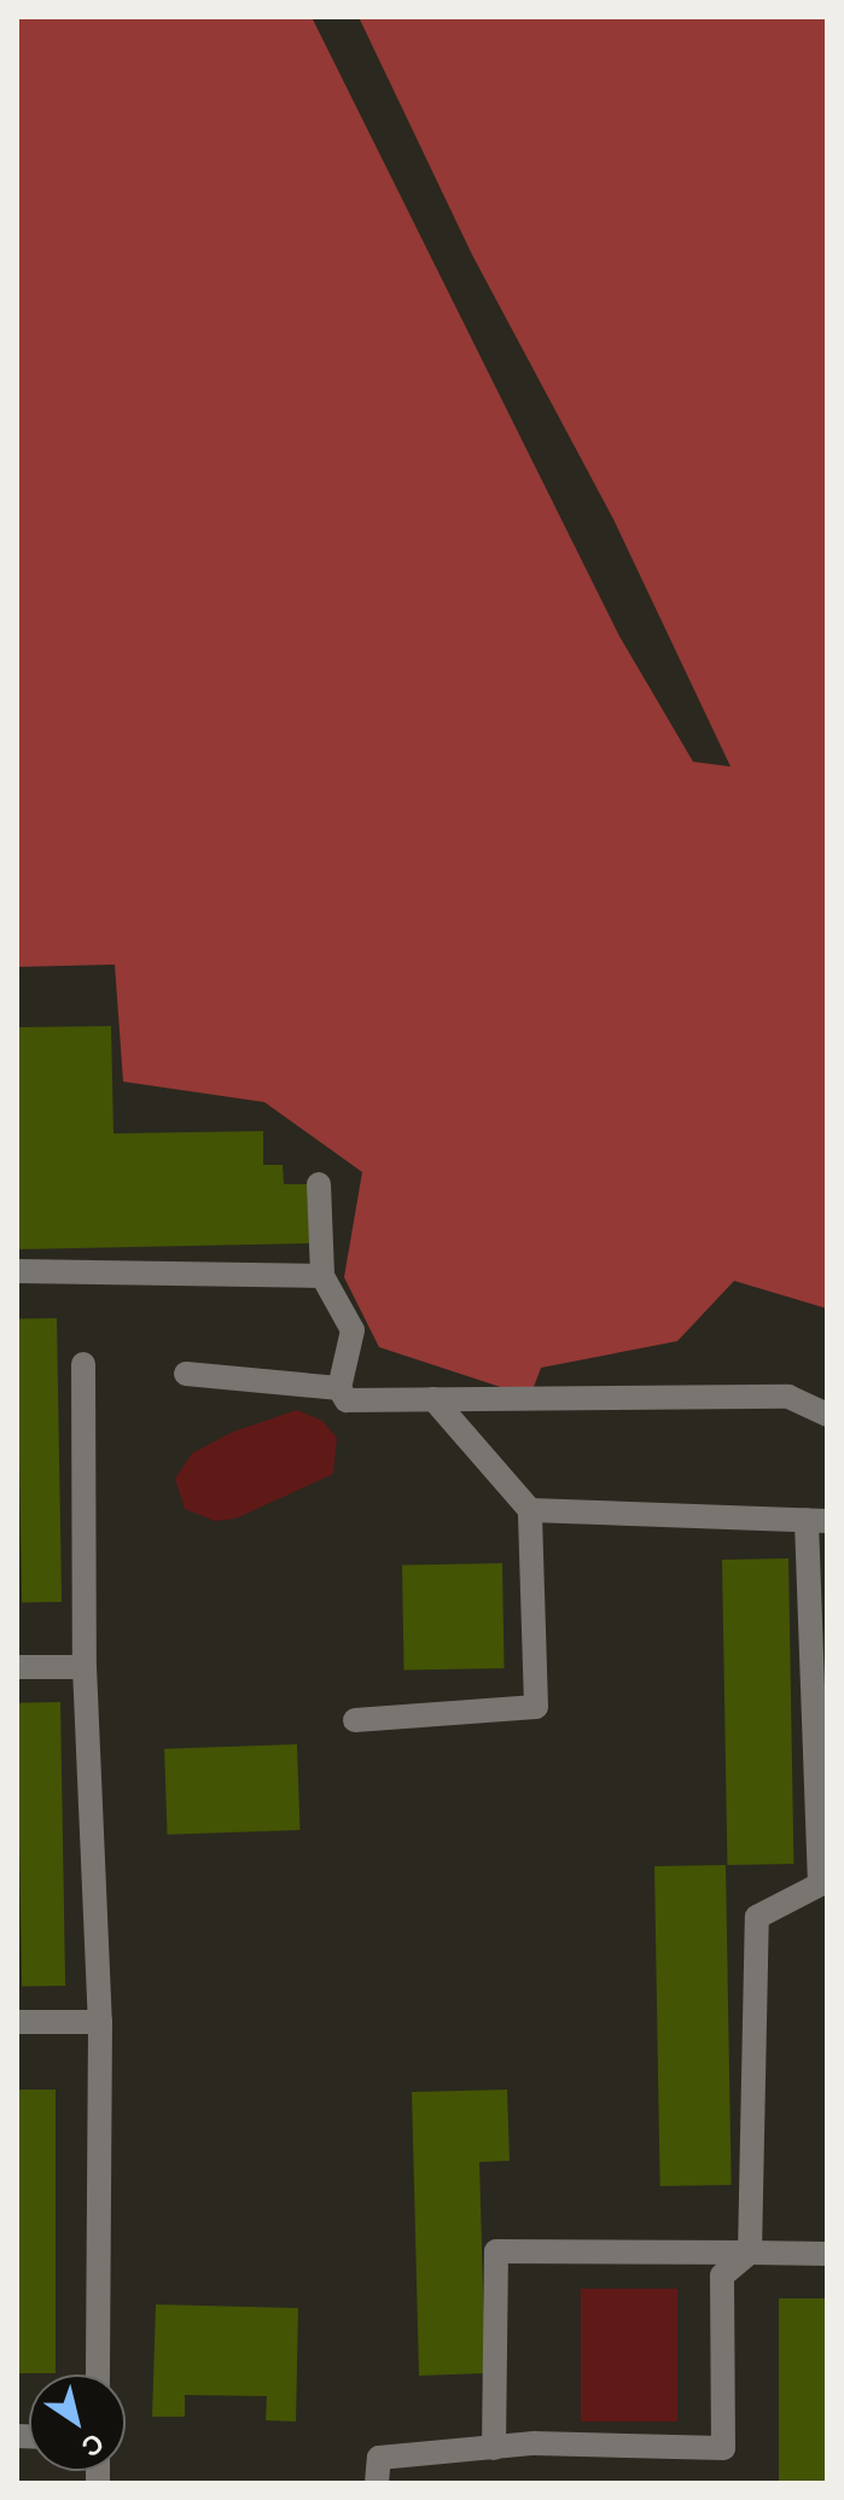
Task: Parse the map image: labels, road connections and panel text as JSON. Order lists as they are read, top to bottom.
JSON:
{
  "north": "bottom right"
}
